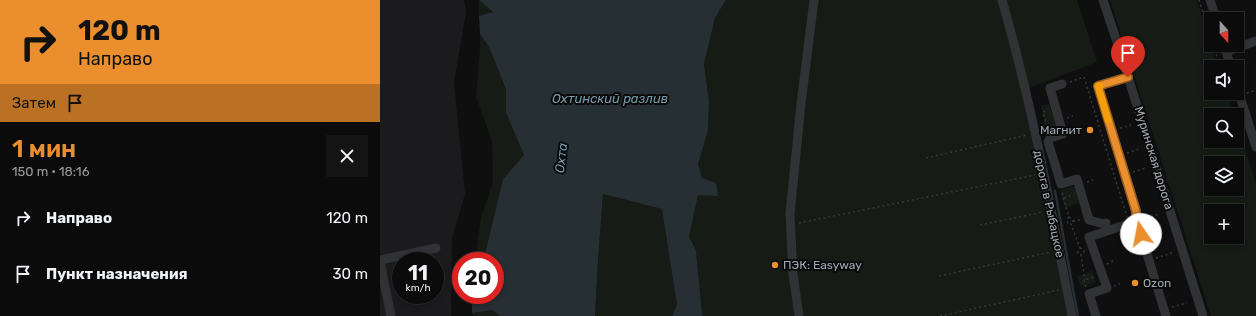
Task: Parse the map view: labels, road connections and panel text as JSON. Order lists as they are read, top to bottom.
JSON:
{
  "streets": {
    "street": ["Муринская дорога", "дорога в Рыбацкое"]
  },
  "water": ["Охтинский разлив", "Охта"],
  "places": ["Магнит", "ПЭК: Easyway", "Ozon"],
  "north": "bottom",
  "page": {
    "turn": ["120 m", "Направо"],
    "map_buttons": "+",
    "then": "Затем",
    "heading": ["1 мин", "150 m · 18:16"],
    "list": [
      {
        "name": "Направо",
        "value": "120 m"
      },
      {
        "name": "Пункт назначения",
        "value": "30 m"
      }
    ],
    "speed": "11 km/h",
    "limit": "20"
  }
}
